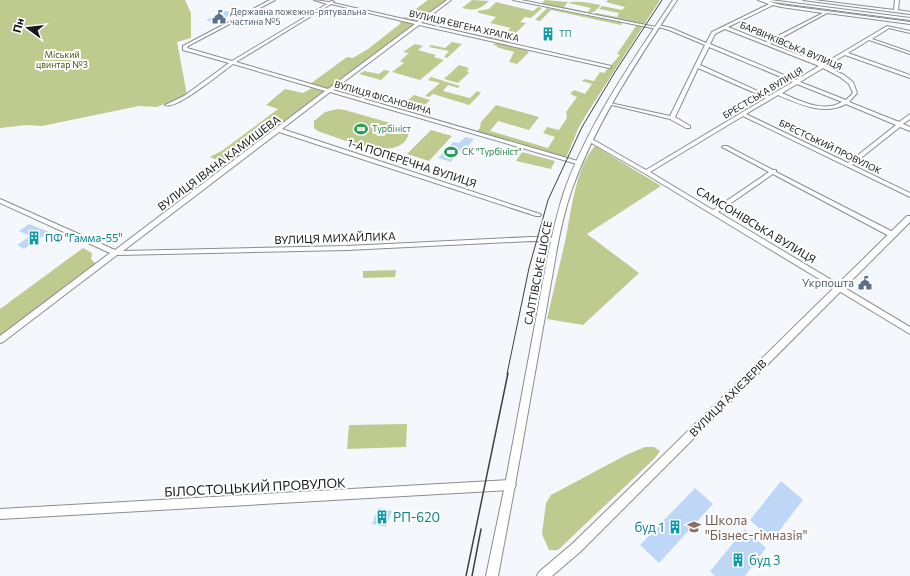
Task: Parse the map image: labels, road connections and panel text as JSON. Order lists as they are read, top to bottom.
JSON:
{
  "streets": {
    "main road": ["САЛТІВСЬКЕ ШОСЕ", "ВУЛИЦЯ АХІЄЗЕРІВ"],
    "street": [
      "ВУЛИЦЯ ЄВГЕНА ХРАПКА",
      "БАРВІНКІВСЬКА ВУЛИЦЯ",
      "БРЕСТСЬКА ВУЛИЦЯ",
      "ВУЛИЦЯ ФІСАНОВИЧА",
      "БРЕСТСЬКИЙ ПРОВУЛОК",
      "ВУЛИЦЯ ІВАНА КАМИШЕВА",
      "1-А ПОПЕРЕЧНА ВУЛИЦЯ",
      "САМСОНІВСЬКА ВУЛИЦЯ",
      "ВУЛИЦЯ МИХАЙЛИКА",
      "БІЛОСТОЦЬКИЙ ПРОВУЛОК"
    ]
  },
  "crossings": [
    ["ВУЛИЦЯ ЄВГЕНА ХРАПКА", "ВУЛИЦЯ ІВАНА КАМИШЕВА"],
    ["БАРВІНКІВСЬКА ВУЛИЦЯ", "БРЕСТСЬКА ВУЛИЦЯ"],
    ["БРЕСТСЬКА ВУЛИЦЯ", "БРЕСТСЬКИЙ ПРОВУЛОК"],
    ["БРЕСТСЬКА ВУЛИЦЯ", "САМСОНІВСЬКА ВУЛИЦЯ"],
    ["ВУЛИЦЯ ФІСАНОВИЧА", "ВУЛИЦЯ ІВАНА КАМИШЕВА"],
    ["ВУЛИЦЯ ФІСАНОВИЧА", "САЛТІВСЬКЕ ШОСЕ"],
    ["ВУЛИЦЯ ІВАНА КАМИШЕВА", "1-А ПОПЕРЕЧНА ВУЛИЦЯ"],
    ["ВУЛИЦЯ ІВАНА КАМИШЕВА", "ВУЛИЦЯ МИХАЙЛИКА"],
    ["САМСОНІВСЬКА ВУЛИЦЯ", "САЛТІВСЬКЕ ШОСЕ"],
    ["САМСОНІВСЬКА ВУЛИЦЯ", "ВУЛИЦЯ АХІЄЗЕРІВ"],
    ["ВУЛИЦЯ МИХАЙЛИКА", "САЛТІВСЬКЕ ШОСЕ"],
    ["САЛТІВСЬКЕ ШОСЕ", "БІЛОСТОЦЬКИЙ ПРОВУЛОК"]
  ],
  "parks": ["Міський цвинтар №3"],
  "places": {
    "public building": ["Державна пожежно-рятувальна частина №5", "Укрпошта"],
    "building": [
      "ТП",
      "ПФ \"Гамма-55\"",
      "РП-620",
      "буд 1",
      "буд 3"
    ],
    "sports": ["Турбініст", "СК \"Турбініст\""],
    "school or university": ["Школа \"Бізнес-гімназія\""]
  },
  "north": "left"
}
